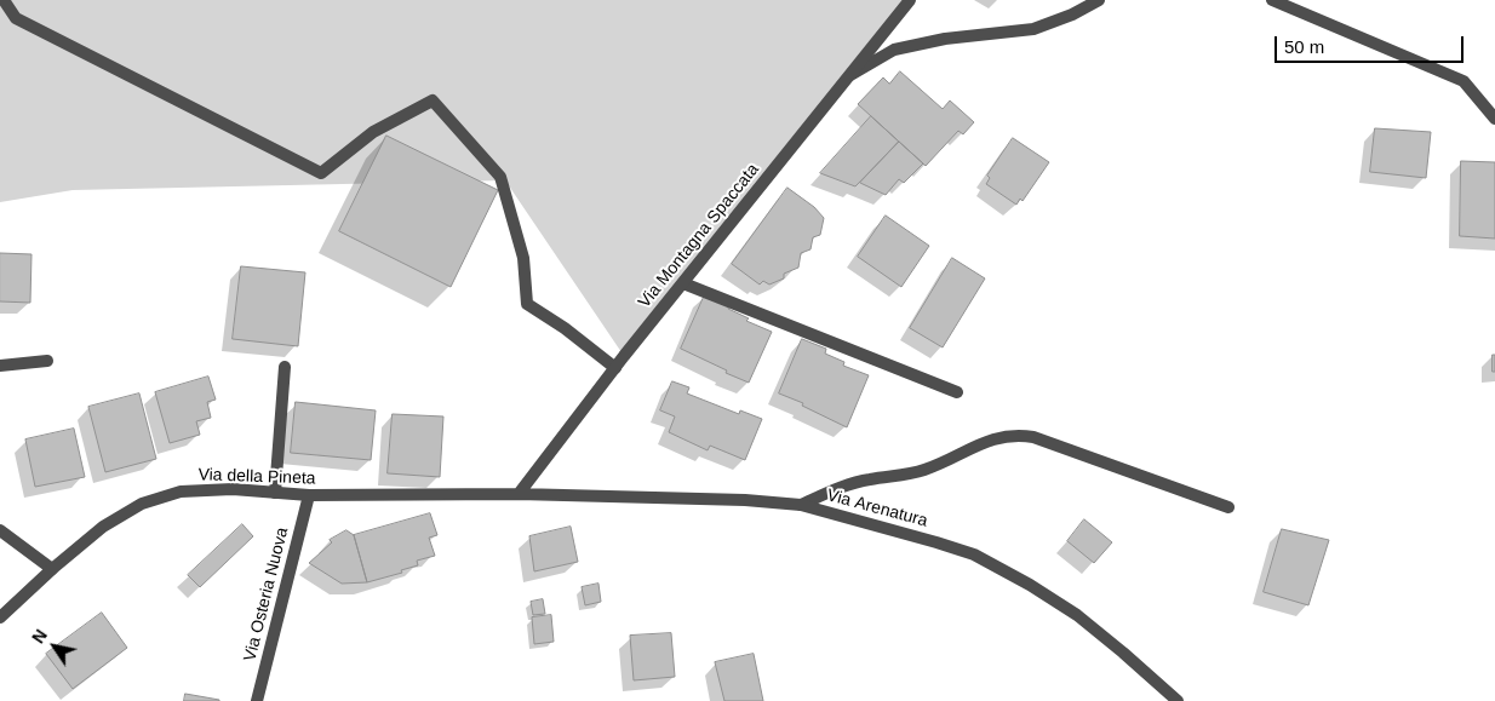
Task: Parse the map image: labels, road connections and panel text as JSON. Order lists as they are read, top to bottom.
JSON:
{
  "streets": {
    "street": [
      "Via Montagna Spaccata",
      "Via della Pineta",
      "Via Arenatura",
      "Via Osteria Nuova"
    ]
  },
  "crossings": [
    ["Via Montagna Spaccata", "Via della Pineta"],
    ["Via Montagna Spaccata", "Via Arenatura"],
    ["Via della Pineta", "Via Arenatura"],
    ["Via della Pineta", "Via Osteria Nuova"]
  ],
  "scale_bar": "50 m",
  "north": "top left"
}
